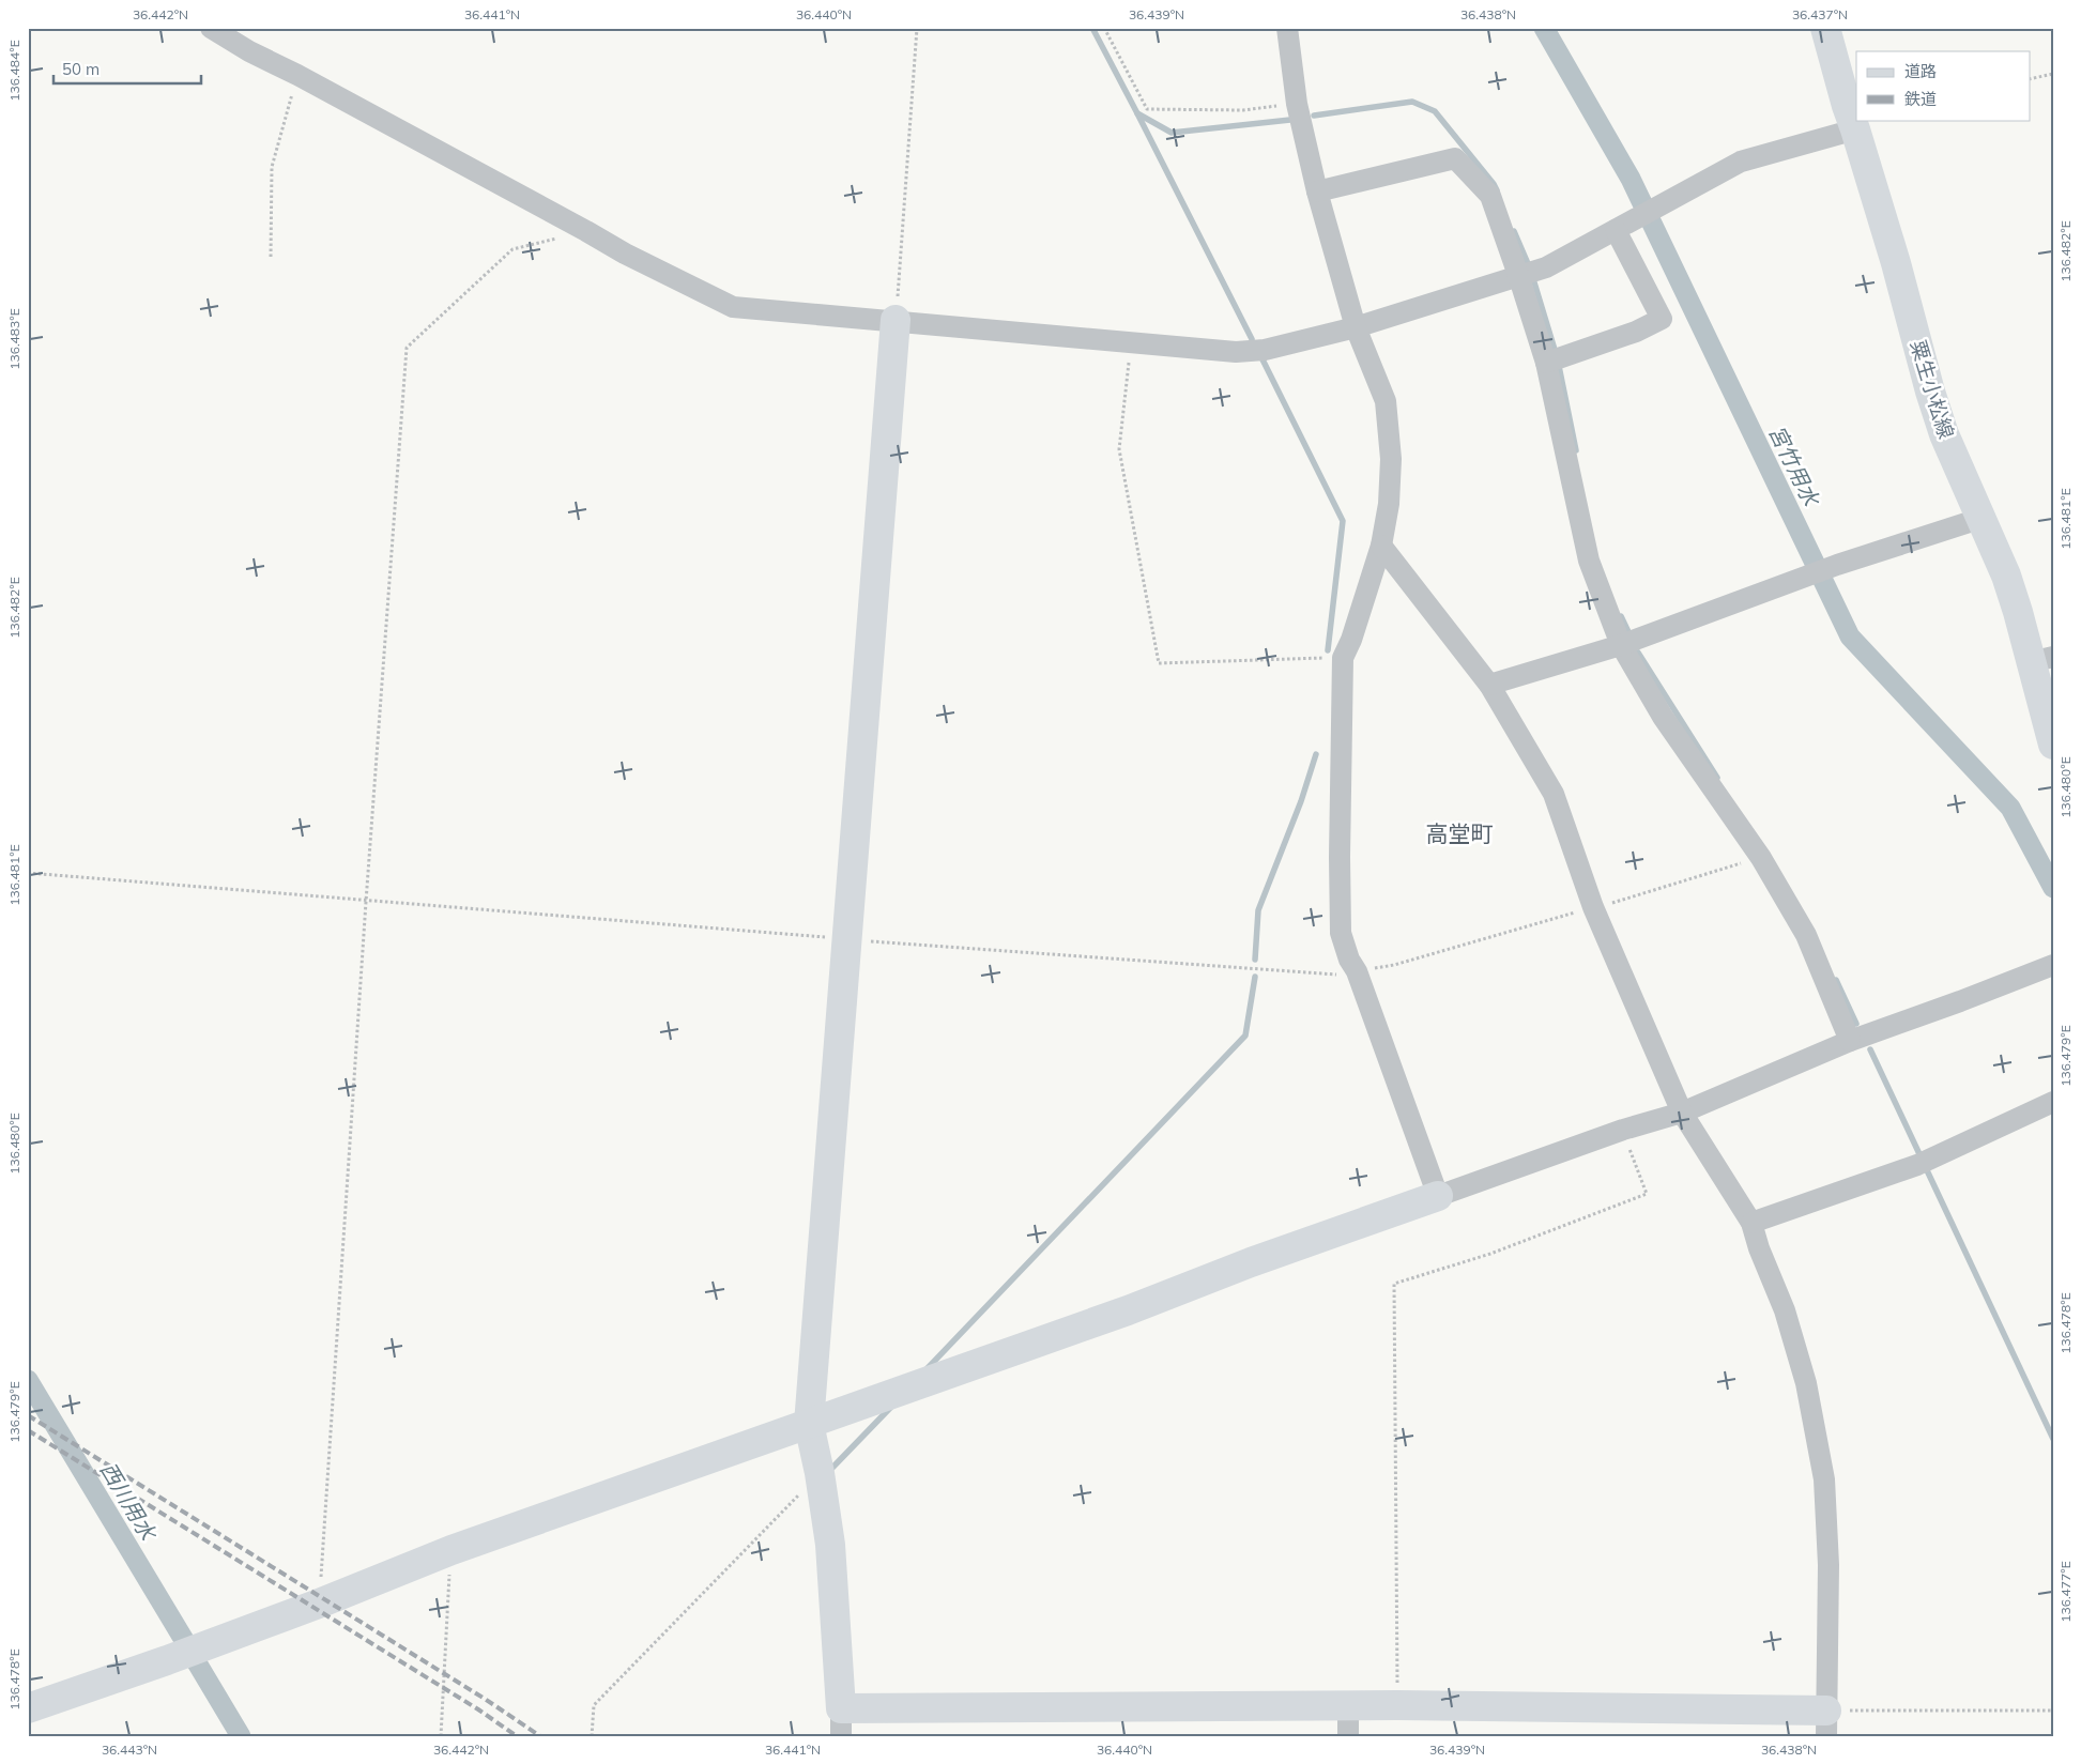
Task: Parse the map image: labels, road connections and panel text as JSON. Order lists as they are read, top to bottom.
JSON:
{
  "streets": {
    "street": ["粟生小松線"]
  },
  "districts": ["高堂町"],
  "water": ["宮竹用水", "西川用水"],
  "legend": ["道路", "鉄道"],
  "scale_bar": "50 m",
  "coordinates": [
    "36.442°N",
    "36.441°N",
    "36.440°N",
    "36.439°N",
    "36.438°N",
    "36.437°N",
    "136.484°E",
    "136.482°E",
    "136.483°E",
    "136.481°E",
    "136.480°E",
    "136.479°E",
    "136.478°E",
    "136.477°E",
    "36.443°N"
  ]
}
